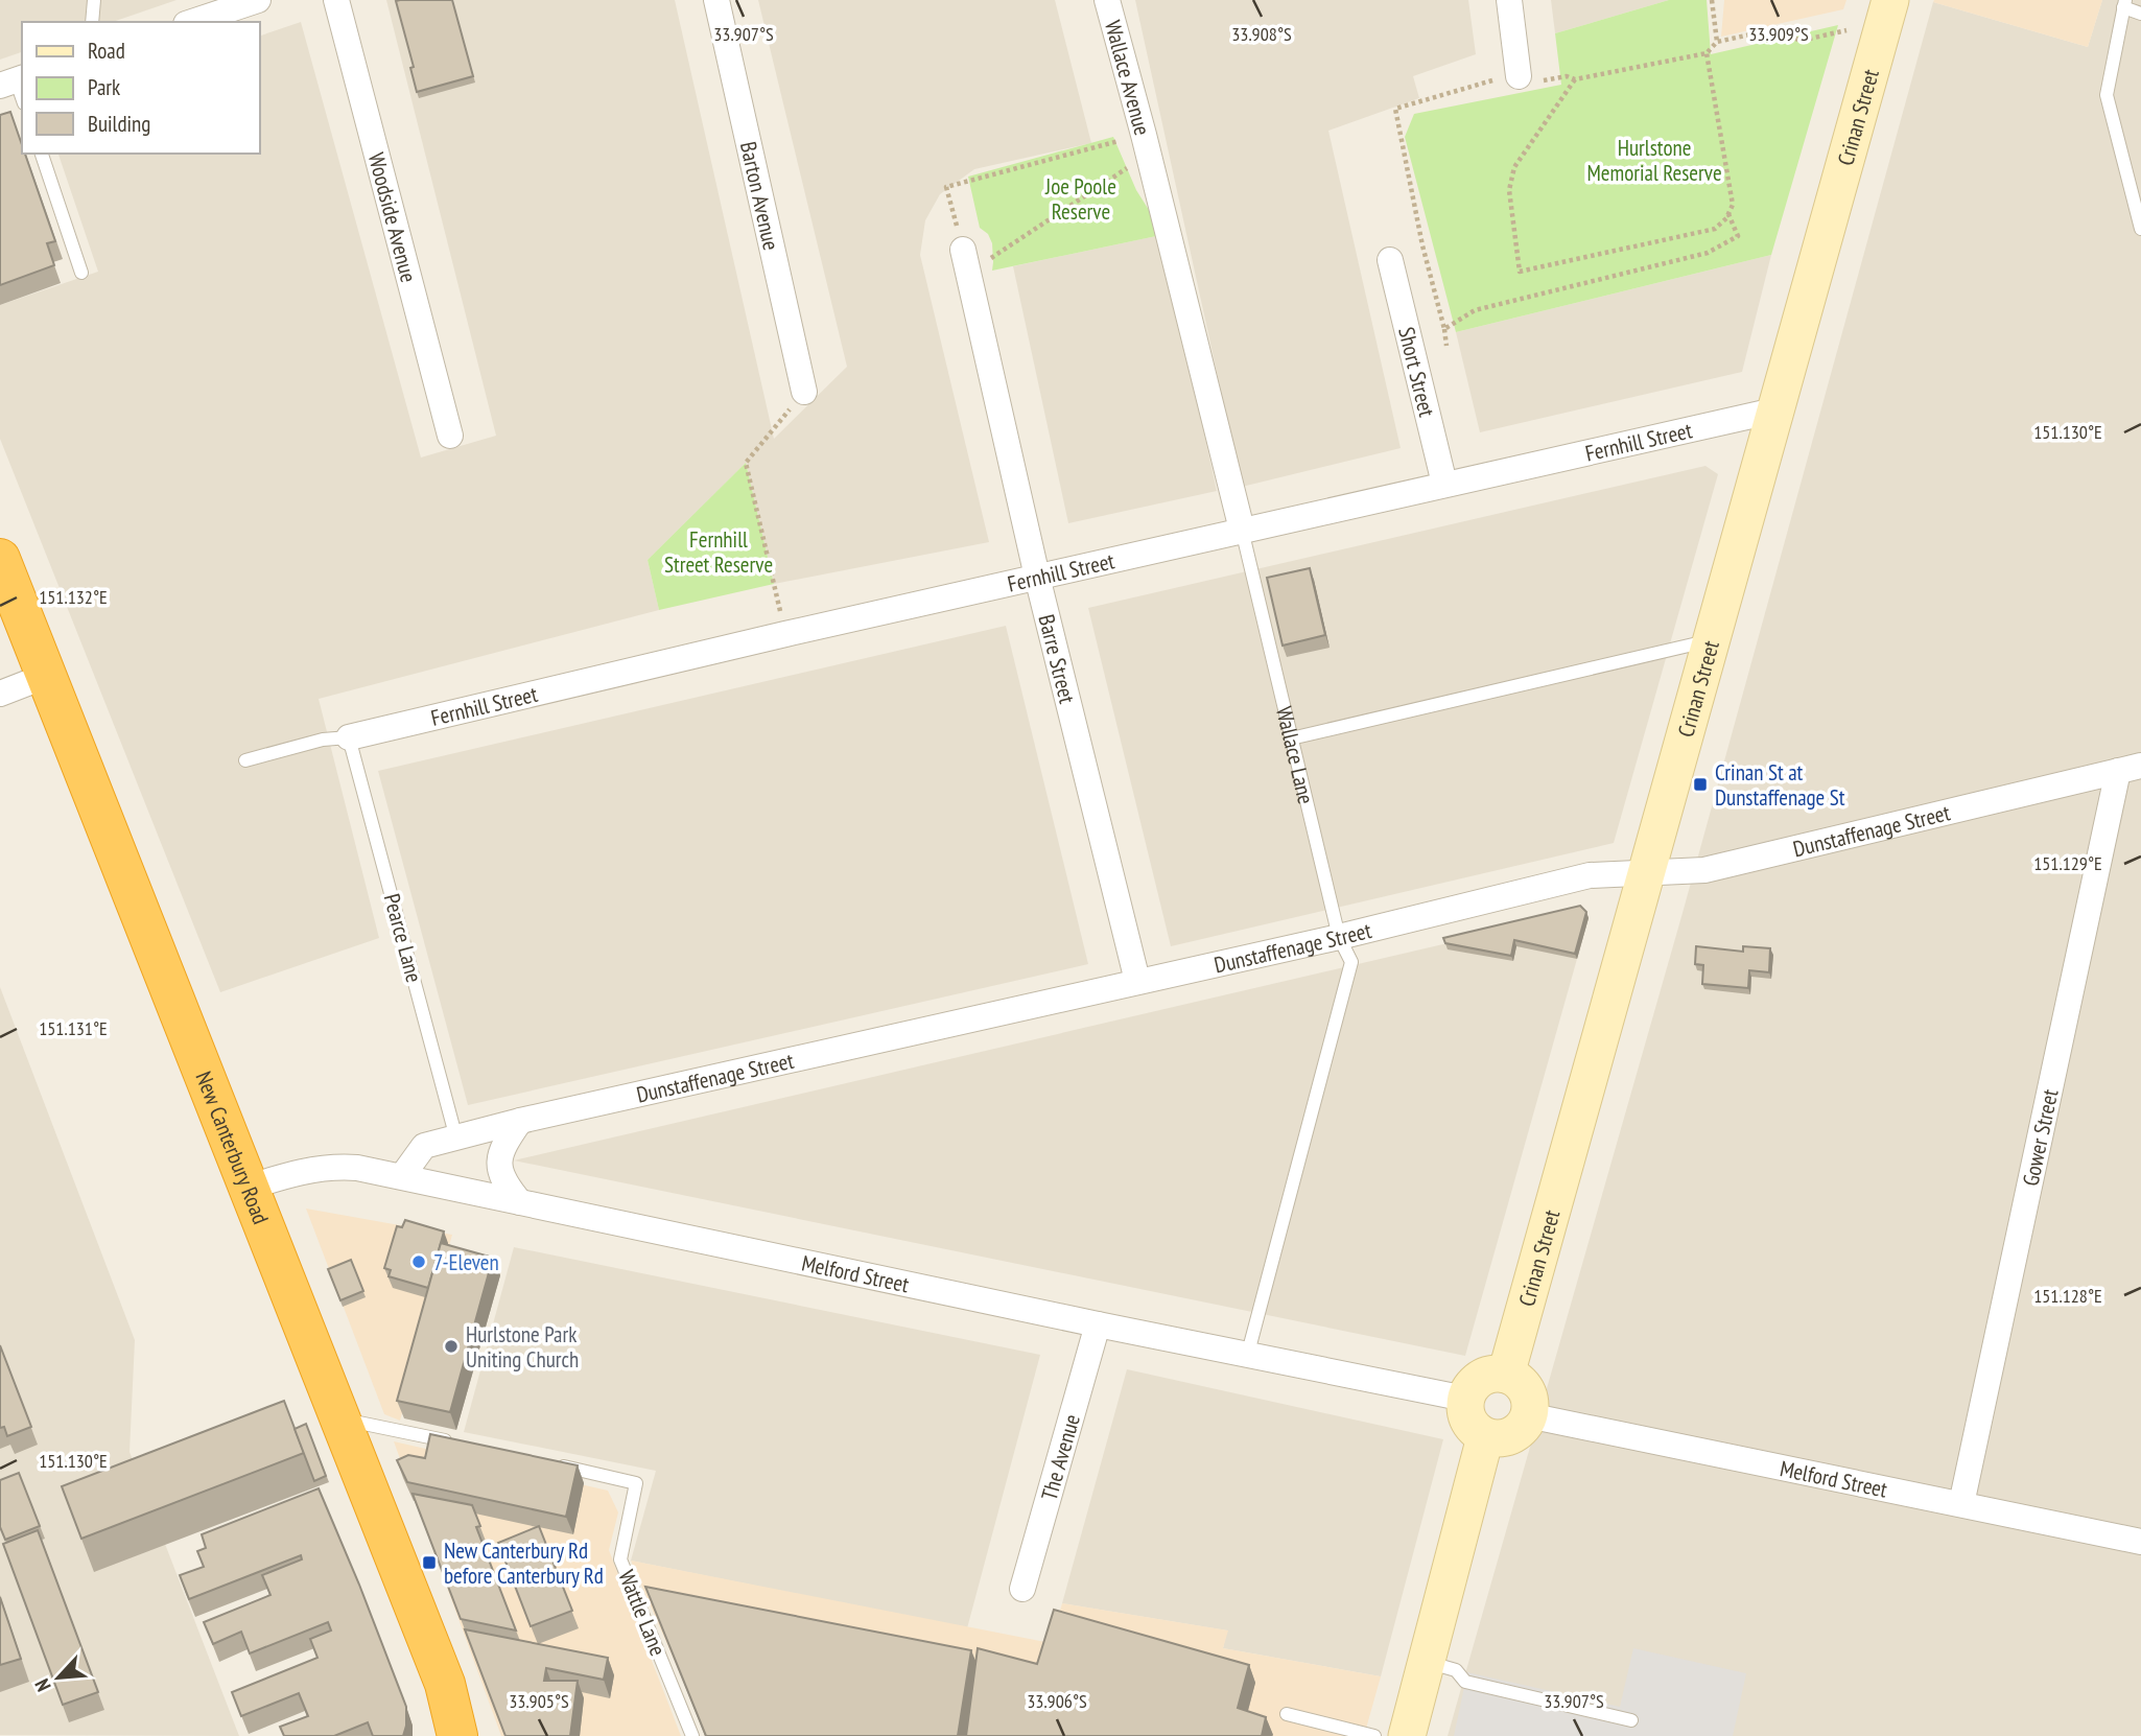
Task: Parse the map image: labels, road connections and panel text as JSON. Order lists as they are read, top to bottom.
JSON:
{
  "streets": {
    "highway": ["New Canterbury Road"],
    "street": [
      "Wallace Avenue",
      "Crinan Street",
      "Barton Avenue",
      "Woodside Avenue",
      "Short Street",
      "Fernhill Street",
      "Barre Street",
      "Wallace Lane",
      "Dunstaffenage Street",
      "Gower Street",
      "Melford Street",
      "The Avenue"
    ],
    "lane": ["Pearce Lane", "Wattle Lane"]
  },
  "crossings": [
    ["Wallace Avenue", "Wallace Lane"],
    ["Crinan Street", "Fernhill Street"],
    ["Crinan Street", "Dunstaffenage Street"],
    ["Crinan Street", "Melford Street"],
    ["Short Street", "Fernhill Street"],
    ["Fernhill Street", "Barre Street"],
    ["Fernhill Street", "Wallace Lane"],
    ["Fernhill Street", "Pearce Lane"],
    ["Barre Street", "Dunstaffenage Street"],
    ["Wallace Lane", "Dunstaffenage Street"],
    ["Wallace Lane", "Melford Street"],
    ["Dunstaffenage Street", "Pearce Lane"],
    ["Dunstaffenage Street", "Gower Street"],
    ["Dunstaffenage Street", "Melford Street"],
    ["Gower Street", "Melford Street"],
    ["New Canterbury Road", "Melford Street"],
    ["Melford Street", "The Avenue"]
  ],
  "parks": ["Hurlstone Memorial Reserve", "Joe Poole Reserve", "Fernhill Street Reserve"],
  "places": {
    "transit": ["Crinan St at Dunstaffenage St", "New Canterbury Rd before Canterbury Rd"],
    "other": ["7-Eleven", "Hurlstone Park Uniting Church"]
  },
  "legend": ["Road", "Park", "Building"],
  "north": "bottom left",
  "coordinates": [
    "33.907°S",
    "33.908°S",
    "33.909°S",
    "151.130°E",
    "151.132°E",
    "151.129°E",
    "151.131°E",
    "151.128°E",
    "33.905°S",
    "33.906°S"
  ]
}
